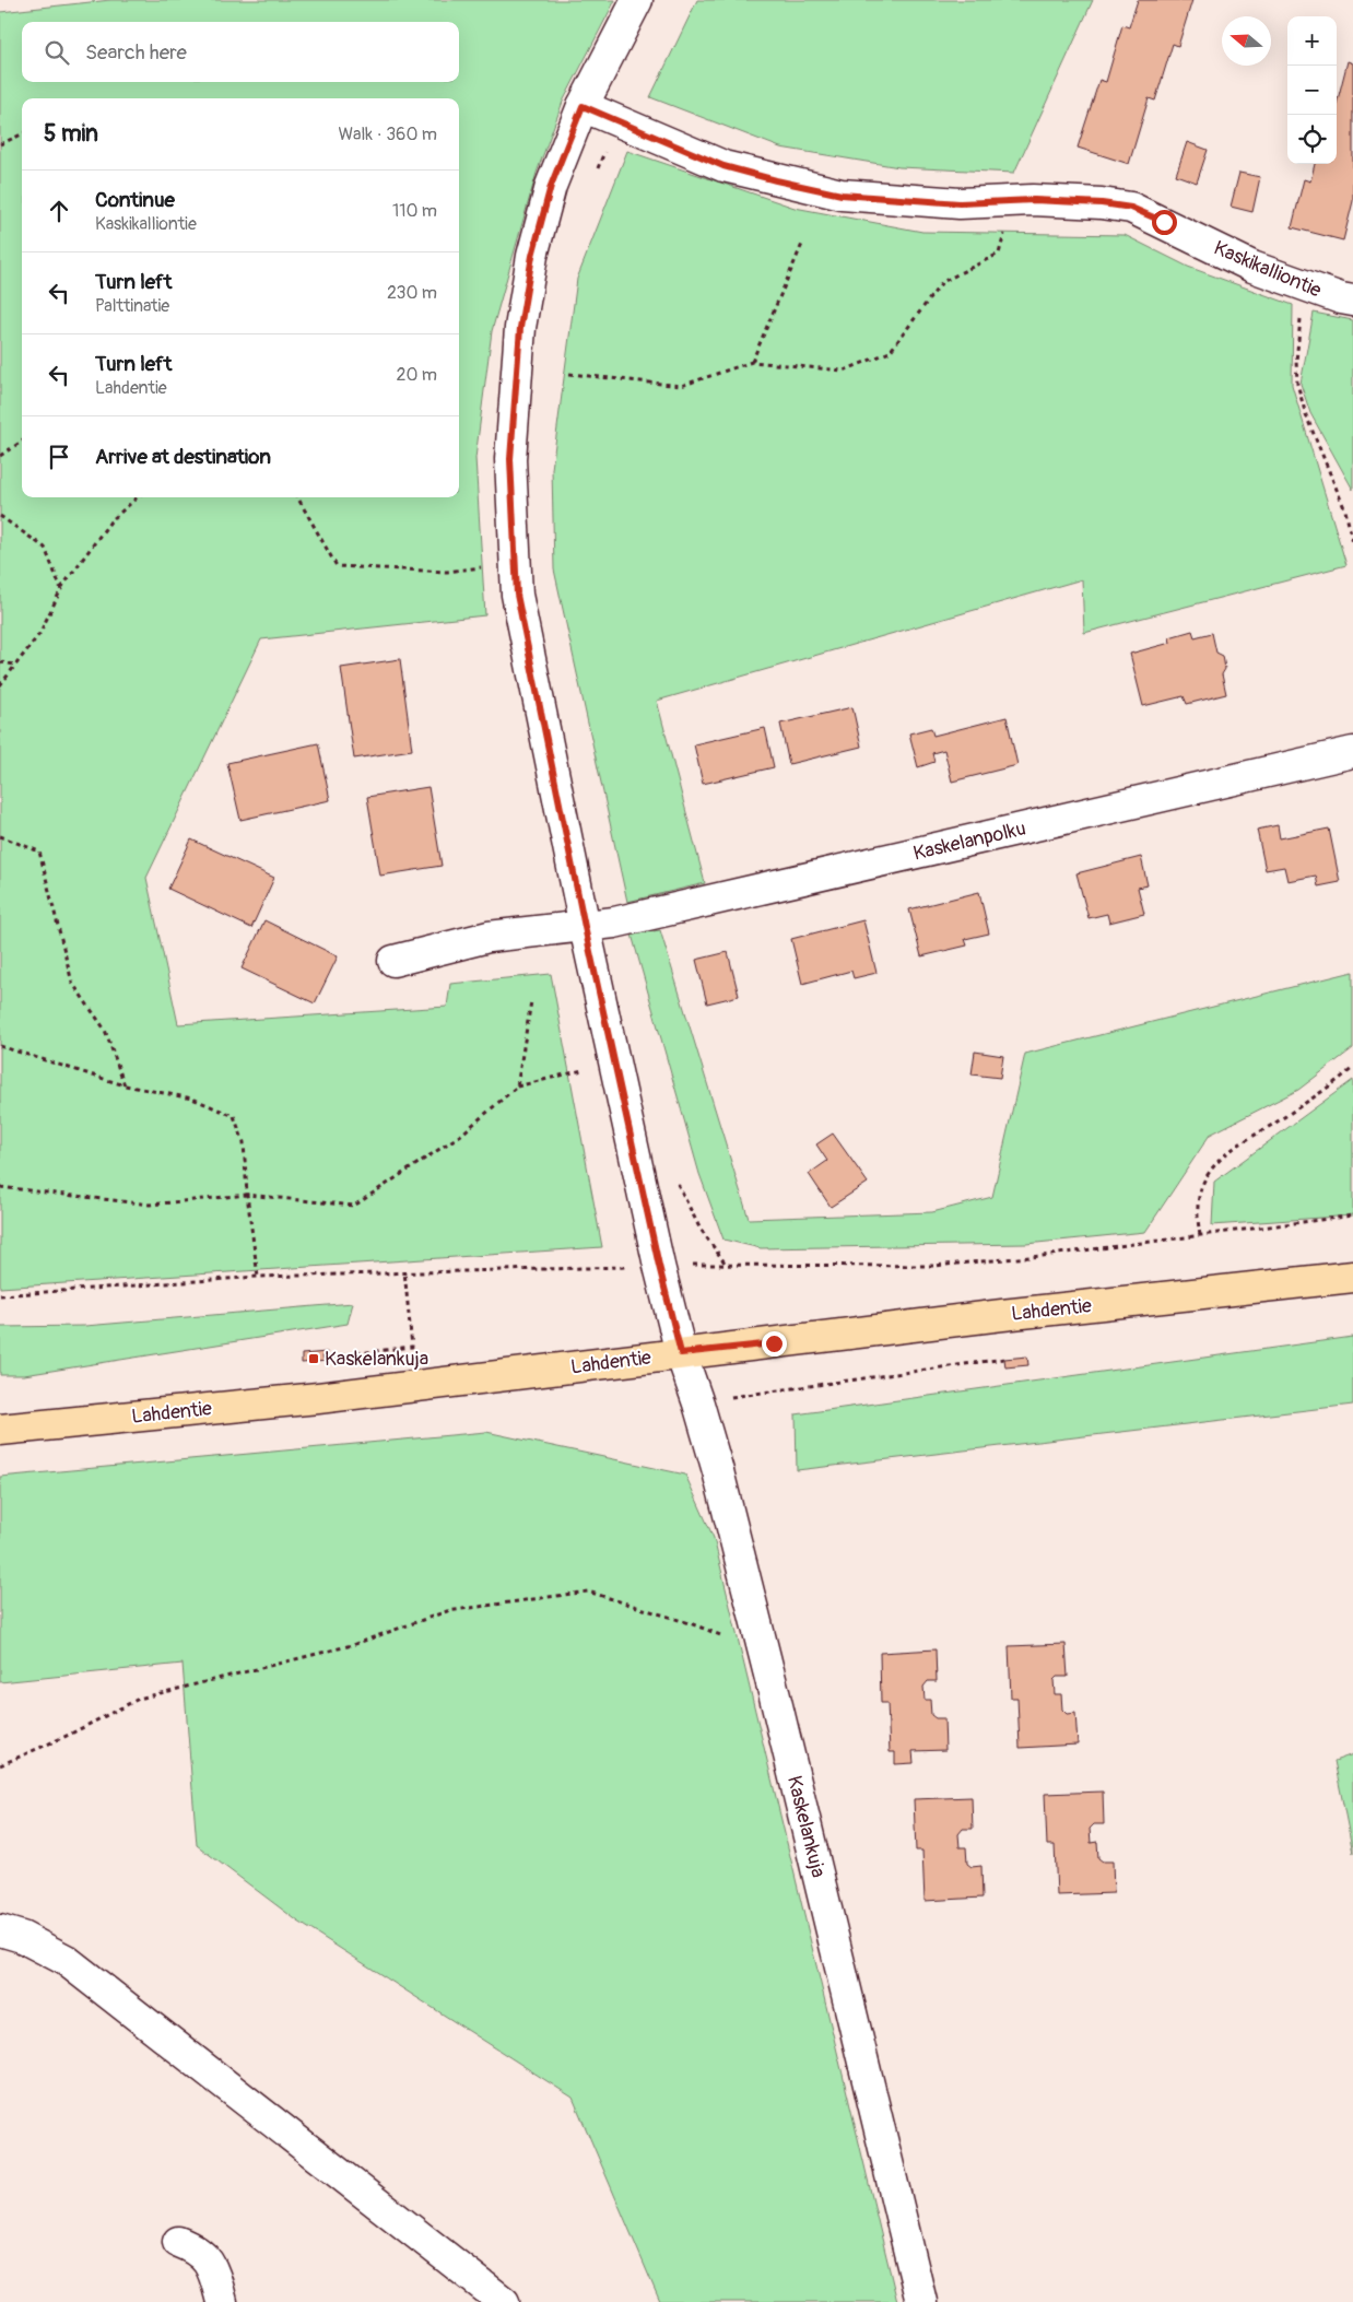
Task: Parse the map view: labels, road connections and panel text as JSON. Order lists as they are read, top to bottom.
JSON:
{
  "streets": {
    "main road": ["Lahdentie"],
    "street": ["Kaskikalliontie", "Kaskelanpolku", "Kaskelankuja"]
  },
  "crossings": [
    ["Kaskikalliontie", "Kaskelankuja"],
    ["Kaskelanpolku", "Kaskelankuja"],
    ["Lahdentie", "Kaskelankuja"]
  ],
  "places": {
    "transit": ["Kaskelankuja"]
  },
  "north": "left",
  "page": {
    "map_buttons": ["+", "−"],
    "search": "Search here",
    "heading": ["5 min", "Walk · 360 m"],
    "list": [
      ["Continue", "Kaskikalliontie", "110 m"],
      ["Turn left", "Palttinatie", "230 m"],
      ["Turn left", "Lahdentie", "20 m"],
      "Arrive at destination"
    ]
  }
}
